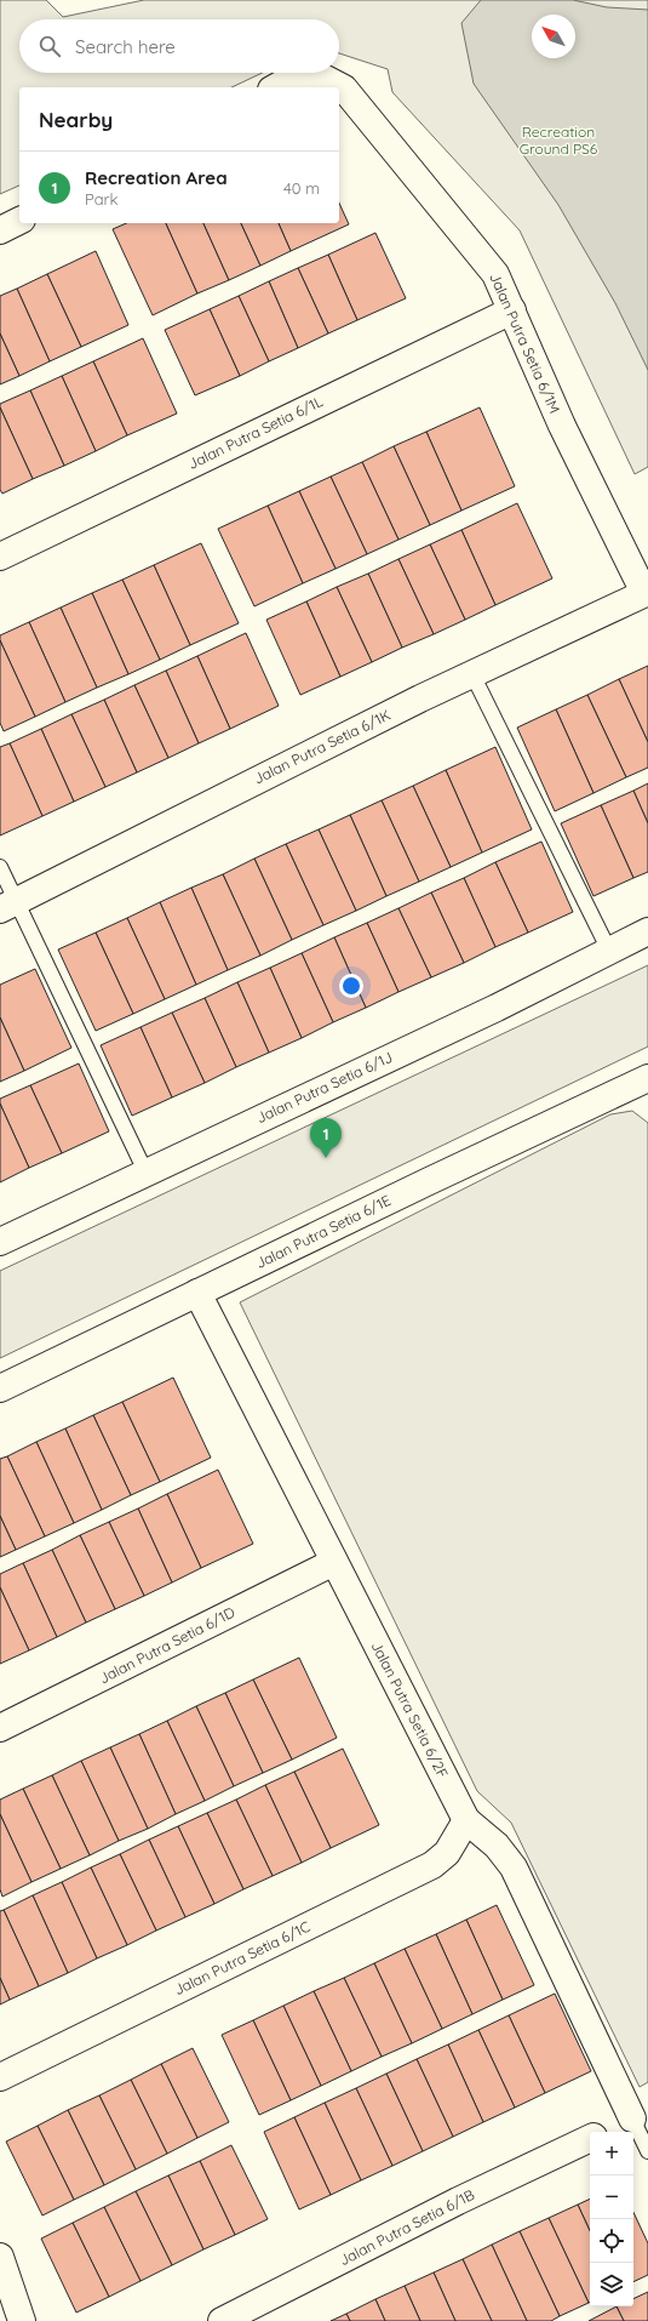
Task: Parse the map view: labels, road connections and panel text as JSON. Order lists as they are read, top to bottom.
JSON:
{
  "streets": {
    "street": [
      "Jalan Putra Setia 6/1M",
      "Jalan Putra Setia 6/1L",
      "Jalan Putra Setia 6/1K",
      "Jalan Putra Setia 6/1J",
      "Jalan Putra Setia 6/1E",
      "Jalan Putra Setia 6/1D",
      "Jalan Putra Setia 6/2F",
      "Jalan Putra Setia 6/1C",
      "Jalan Putra Setia 6/1B"
    ]
  },
  "crossings": [
    ["Jalan Putra Setia 6/1M", "Jalan Putra Setia 6/1L"],
    ["Jalan Putra Setia 6/1M", "Jalan Putra Setia 6/1K"],
    ["Jalan Putra Setia 6/1E", "Jalan Putra Setia 6/2F"],
    ["Jalan Putra Setia 6/1D", "Jalan Putra Setia 6/2F"],
    ["Jalan Putra Setia 6/2F", "Jalan Putra Setia 6/1C"],
    ["Jalan Putra Setia 6/2F", "Jalan Putra Setia 6/1B"]
  ],
  "parks": ["Recreation Ground PS6"],
  "north": "top left",
  "page": {
    "search": "Search here",
    "heading": "Nearby",
    "list": [
      {
        "mark": "1",
        "name": "Recreation Area",
        "note": "Park",
        "value": "40 m"
      }
    ],
    "pins": "1",
    "map_buttons": ["+", "−"]
  }
}
